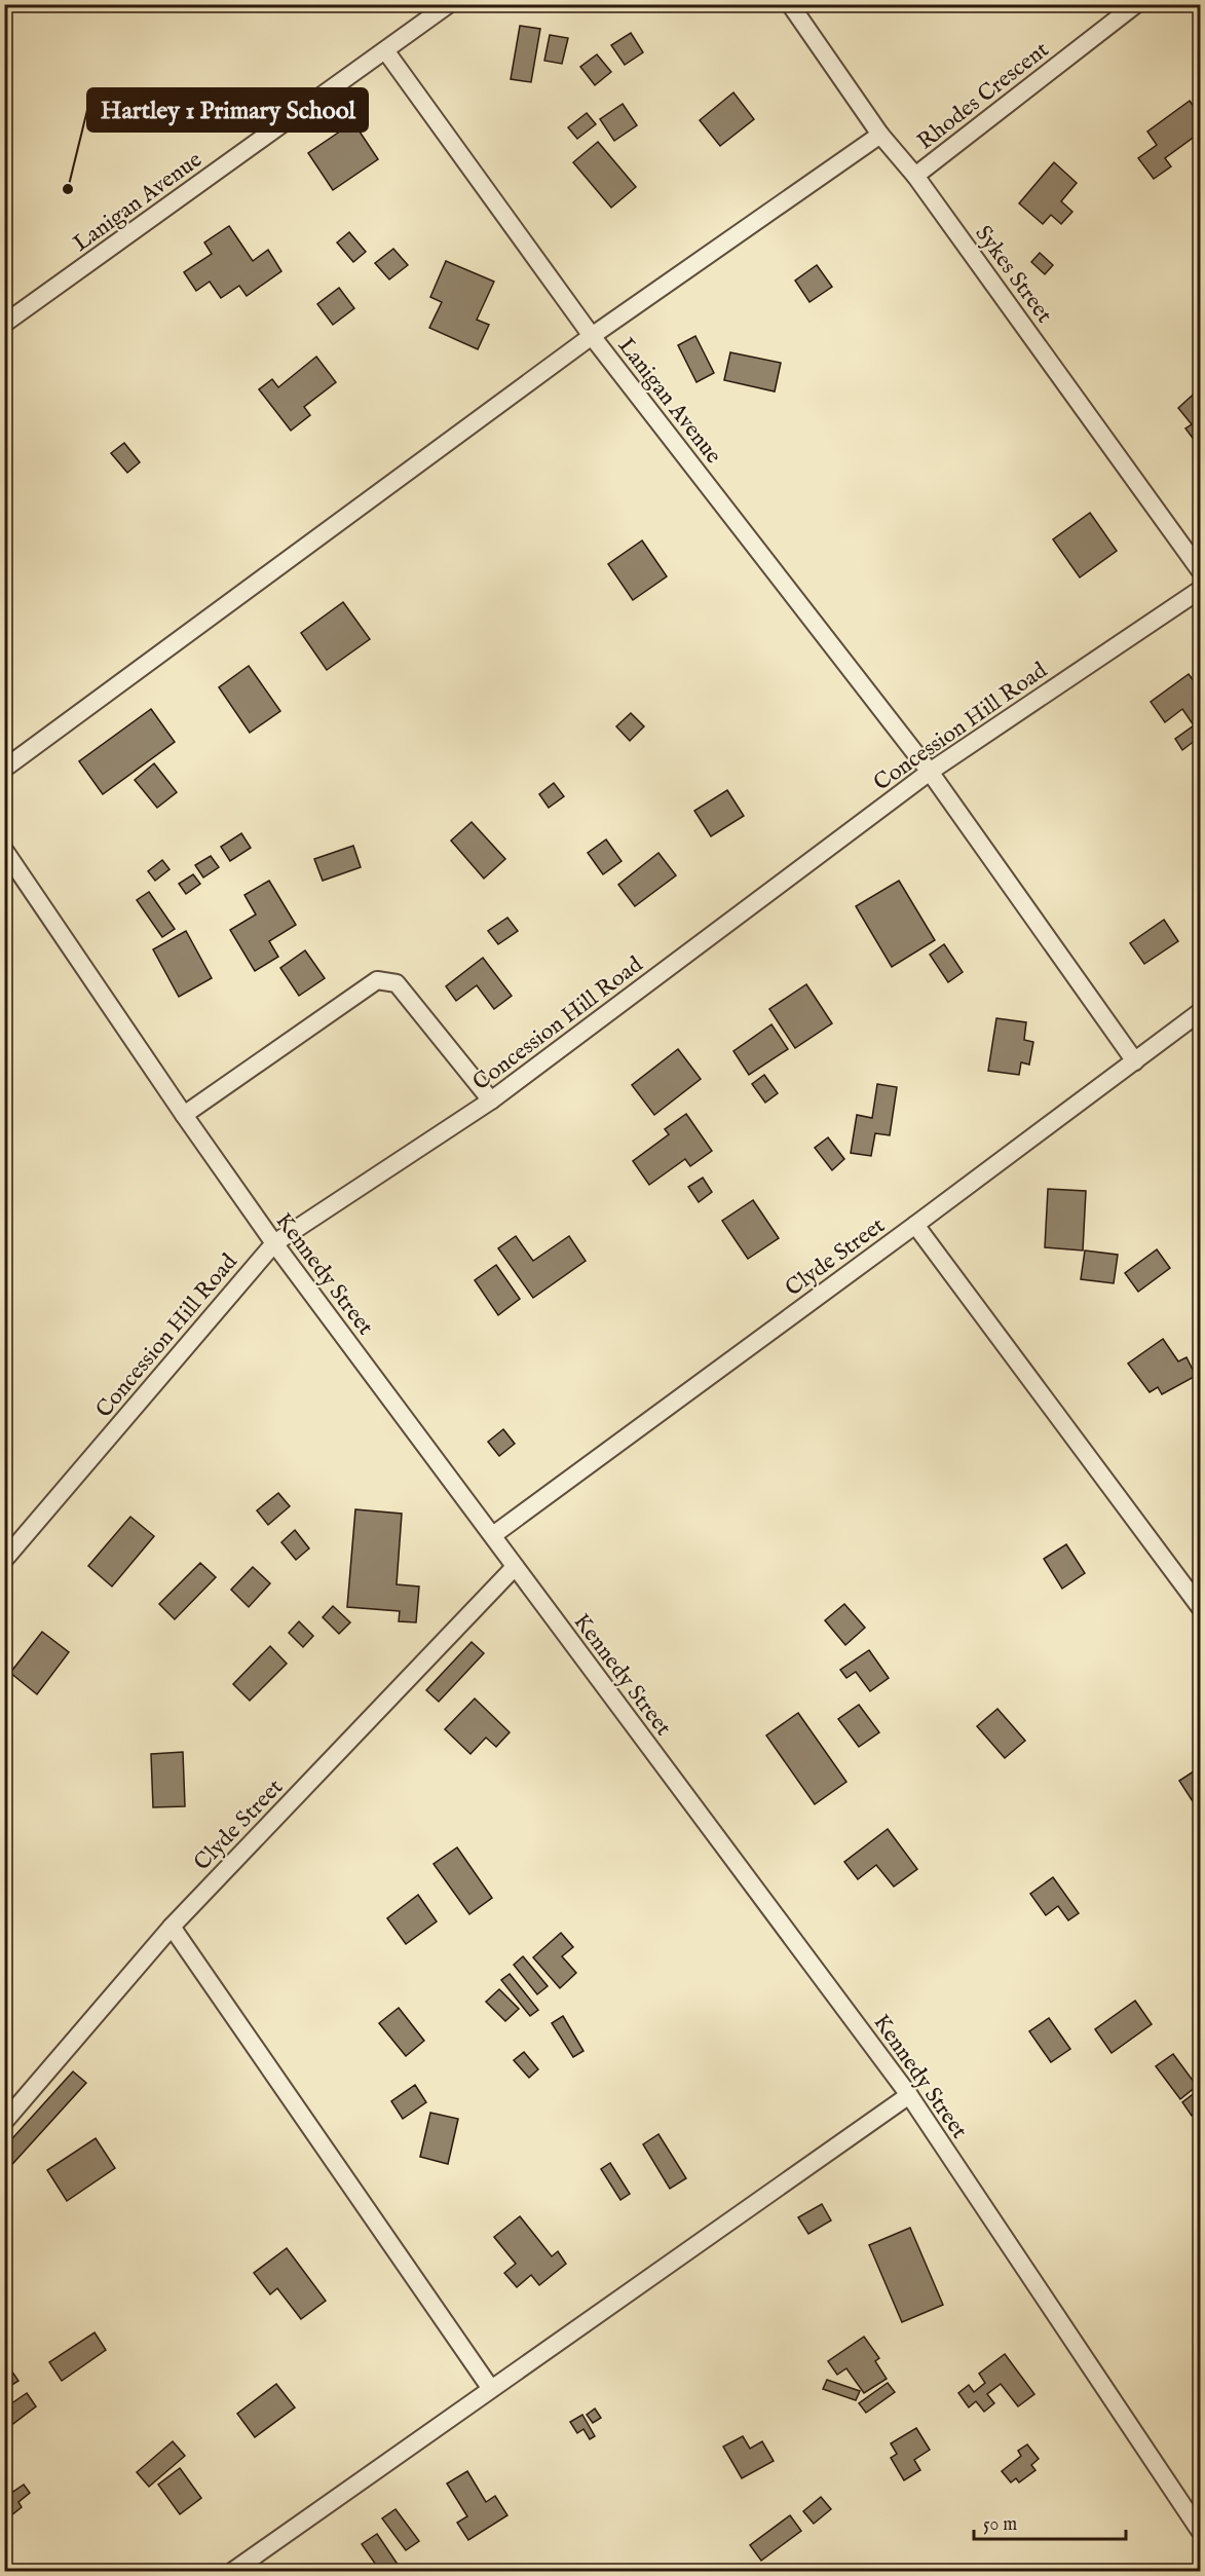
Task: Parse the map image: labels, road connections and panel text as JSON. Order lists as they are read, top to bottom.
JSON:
{
  "streets": {
    "street": [
      "Rhodes Crescent",
      "Lanigan Avenue",
      "Sykes Street",
      "Concession Hill Road",
      "Clyde Street",
      "Kennedy Street"
    ]
  },
  "crossings": [
    ["Rhodes Crescent", "Sykes Street"],
    ["Lanigan Avenue", "Concession Hill Road"],
    ["Lanigan Avenue", "Clyde Street"],
    ["Concession Hill Road", "Kennedy Street"],
    ["Clyde Street", "Kennedy Street"]
  ],
  "places": ["Hartley 1 Primary School"],
  "scale_bar": "50 m"
}
